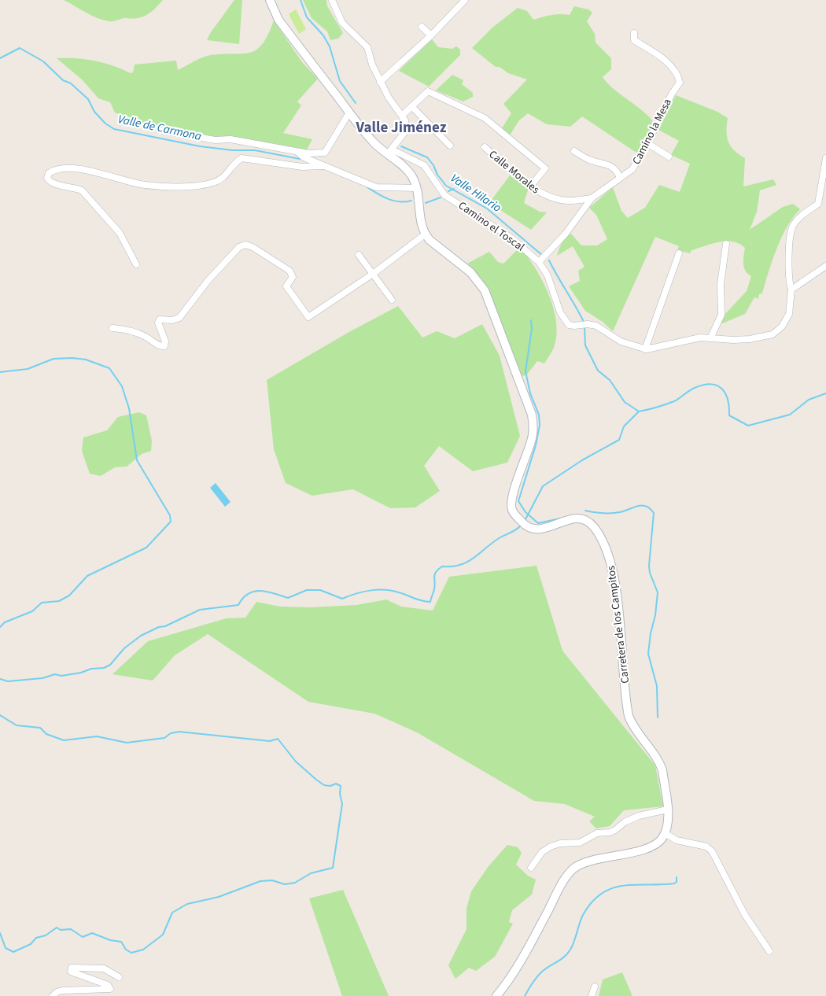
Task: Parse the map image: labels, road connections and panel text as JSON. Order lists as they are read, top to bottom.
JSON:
{
  "streets": {
    "main road": ["Carretera de los Campitos"],
    "street": ["Camino la Mesa", "Calle Morales", "Camino el Toscal"]
  },
  "crossings": [
    ["Camino la Mesa", "Calle Morales"],
    ["Camino la Mesa", "Camino el Toscal"]
  ],
  "districts": ["Valle Jiménez"],
  "water": ["Valle de Carmona", "Valle Hilario"]
}
